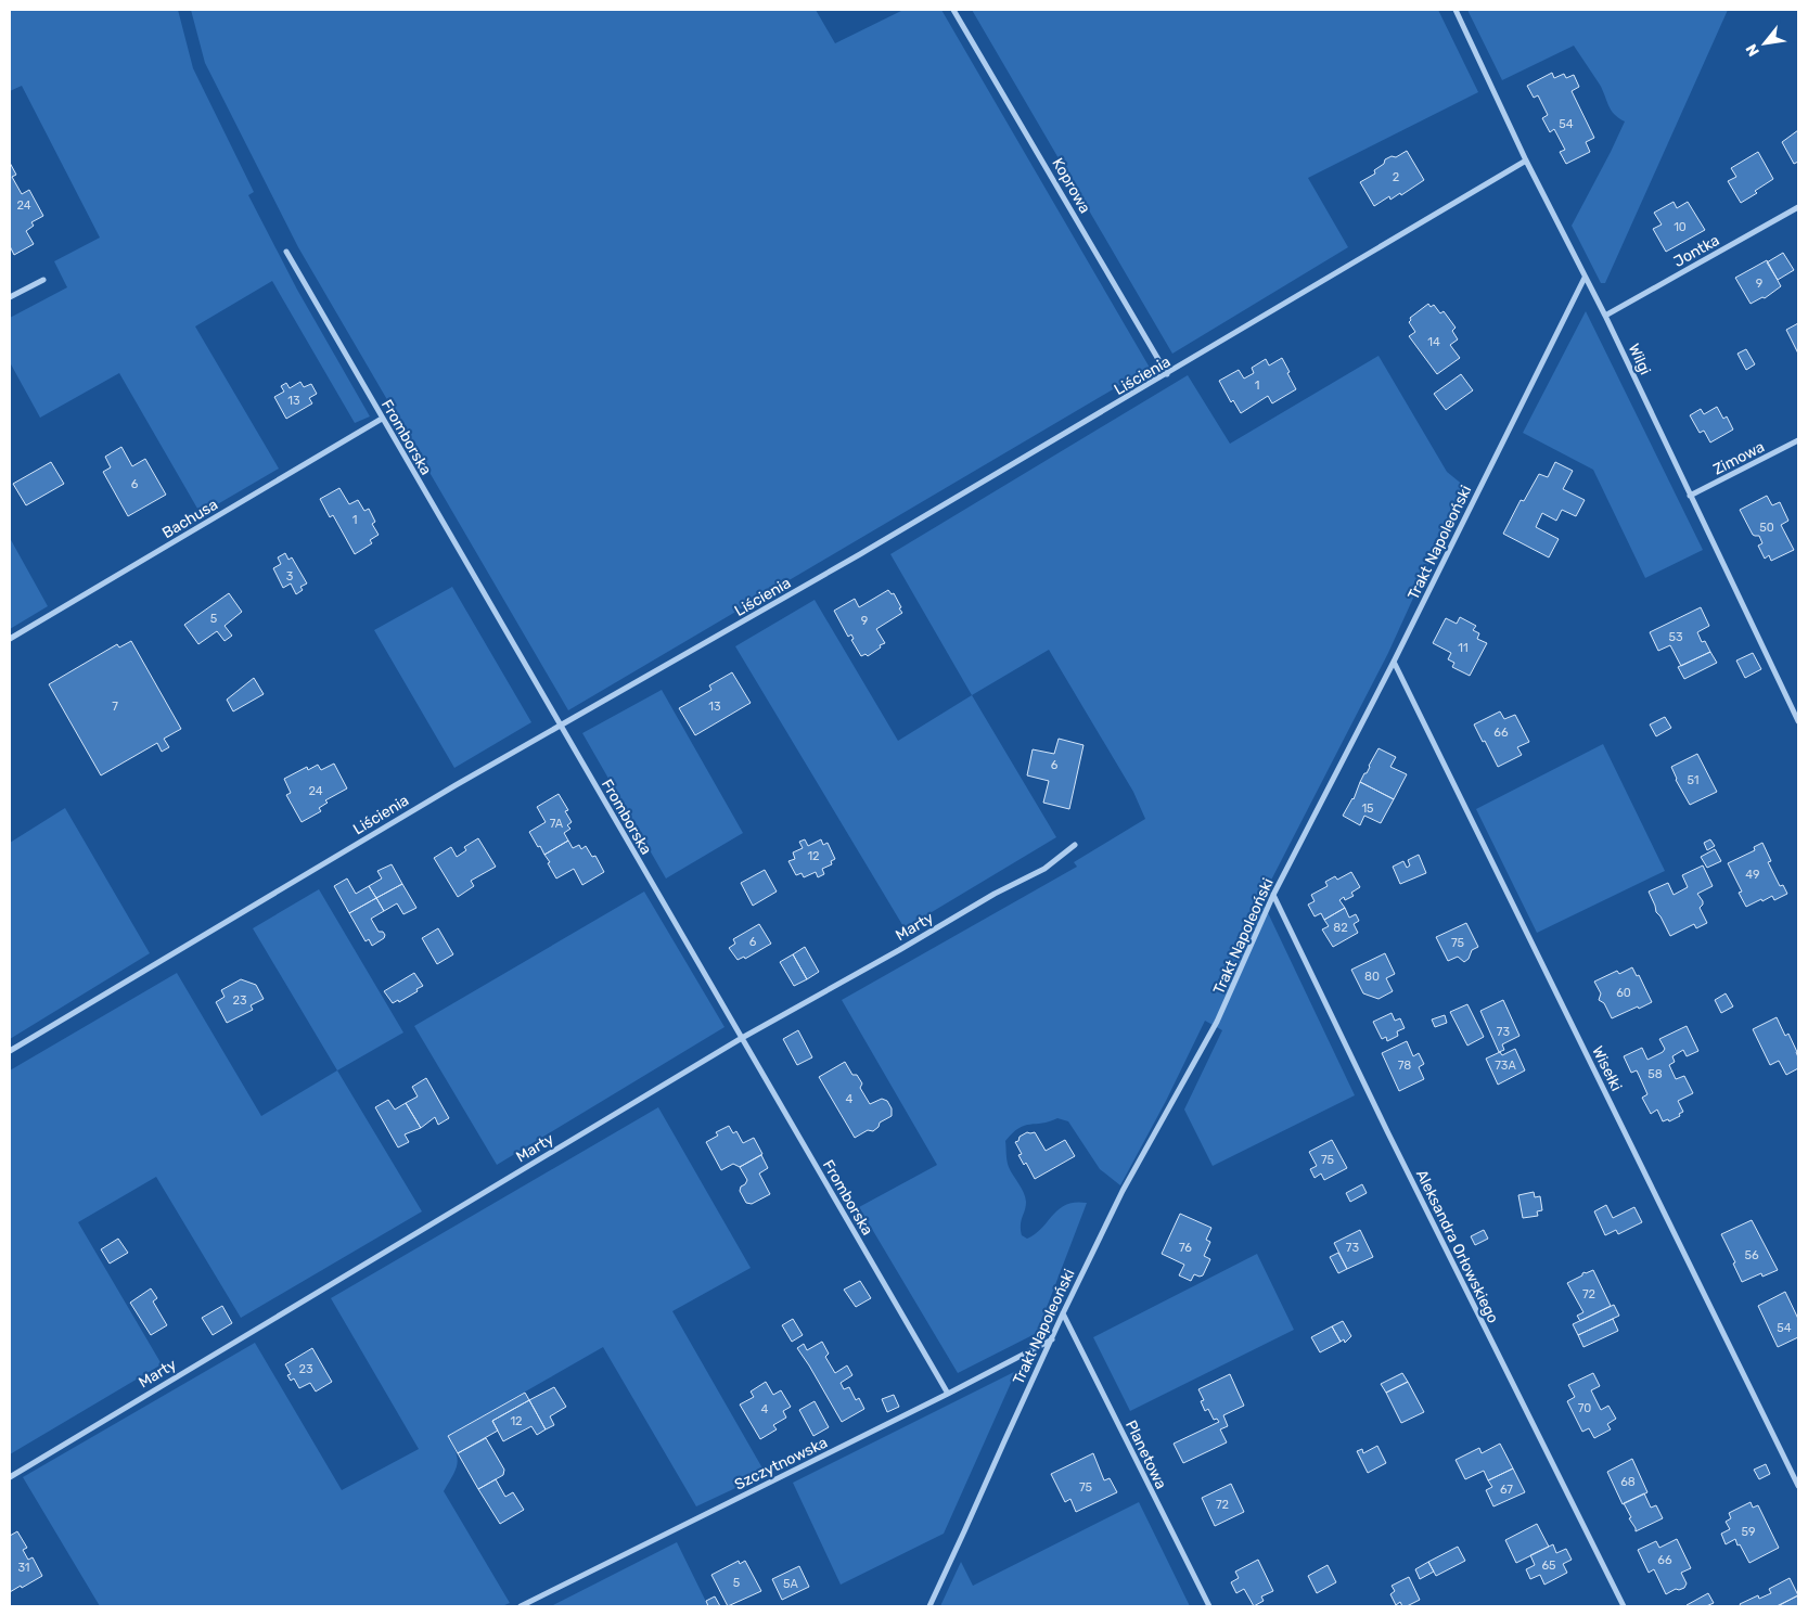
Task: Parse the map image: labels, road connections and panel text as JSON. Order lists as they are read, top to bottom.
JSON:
{
  "streets": {
    "street": [
      "Koprowa",
      "Jontka",
      "Wilgi",
      "Liścienia",
      "Fromborska",
      "Zimowa",
      "Bachusa",
      "Trakt Napoleoński",
      "Marty",
      "Wisełki",
      "Aleksandra Orłowskiego",
      "Planetowa",
      "Szczytnowska"
    ]
  },
  "crossings": [
    ["Koprowa", "Liścienia"],
    ["Jontka", "Wilgi"],
    ["Wilgi", "Liścienia"],
    ["Wilgi", "Zimowa"],
    ["Wilgi", "Trakt Napoleoński"],
    ["Liścienia", "Fromborska"],
    ["Fromborska", "Bachusa"],
    ["Fromborska", "Marty"],
    ["Fromborska", "Szczytnowska"],
    ["Trakt Napoleoński", "Wisełki"],
    ["Trakt Napoleoński", "Aleksandra Orłowskiego"],
    ["Trakt Napoleoński", "Planetowa"],
    ["Trakt Napoleoński", "Szczytnowska"]
  ],
  "house_numbers": [
    "54",
    "2",
    "24",
    "10",
    "9",
    "14",
    "1",
    "13",
    "6",
    "1",
    "50",
    "3",
    "5",
    "9",
    "53",
    "11",
    "7",
    "13",
    "66",
    "6",
    "51",
    "24",
    "15",
    "7A",
    "12",
    "49",
    "82",
    "6",
    "75",
    "80",
    "60",
    "23",
    "73",
    "78",
    "73A",
    "58",
    "4",
    "75",
    "76",
    "73",
    "56",
    "72",
    "54",
    "23",
    "70",
    "4",
    "12",
    "68",
    "75",
    "67",
    "72",
    "59",
    "66",
    "65",
    "31",
    "5",
    "5A"
  ],
  "north": "bottom left"
}
